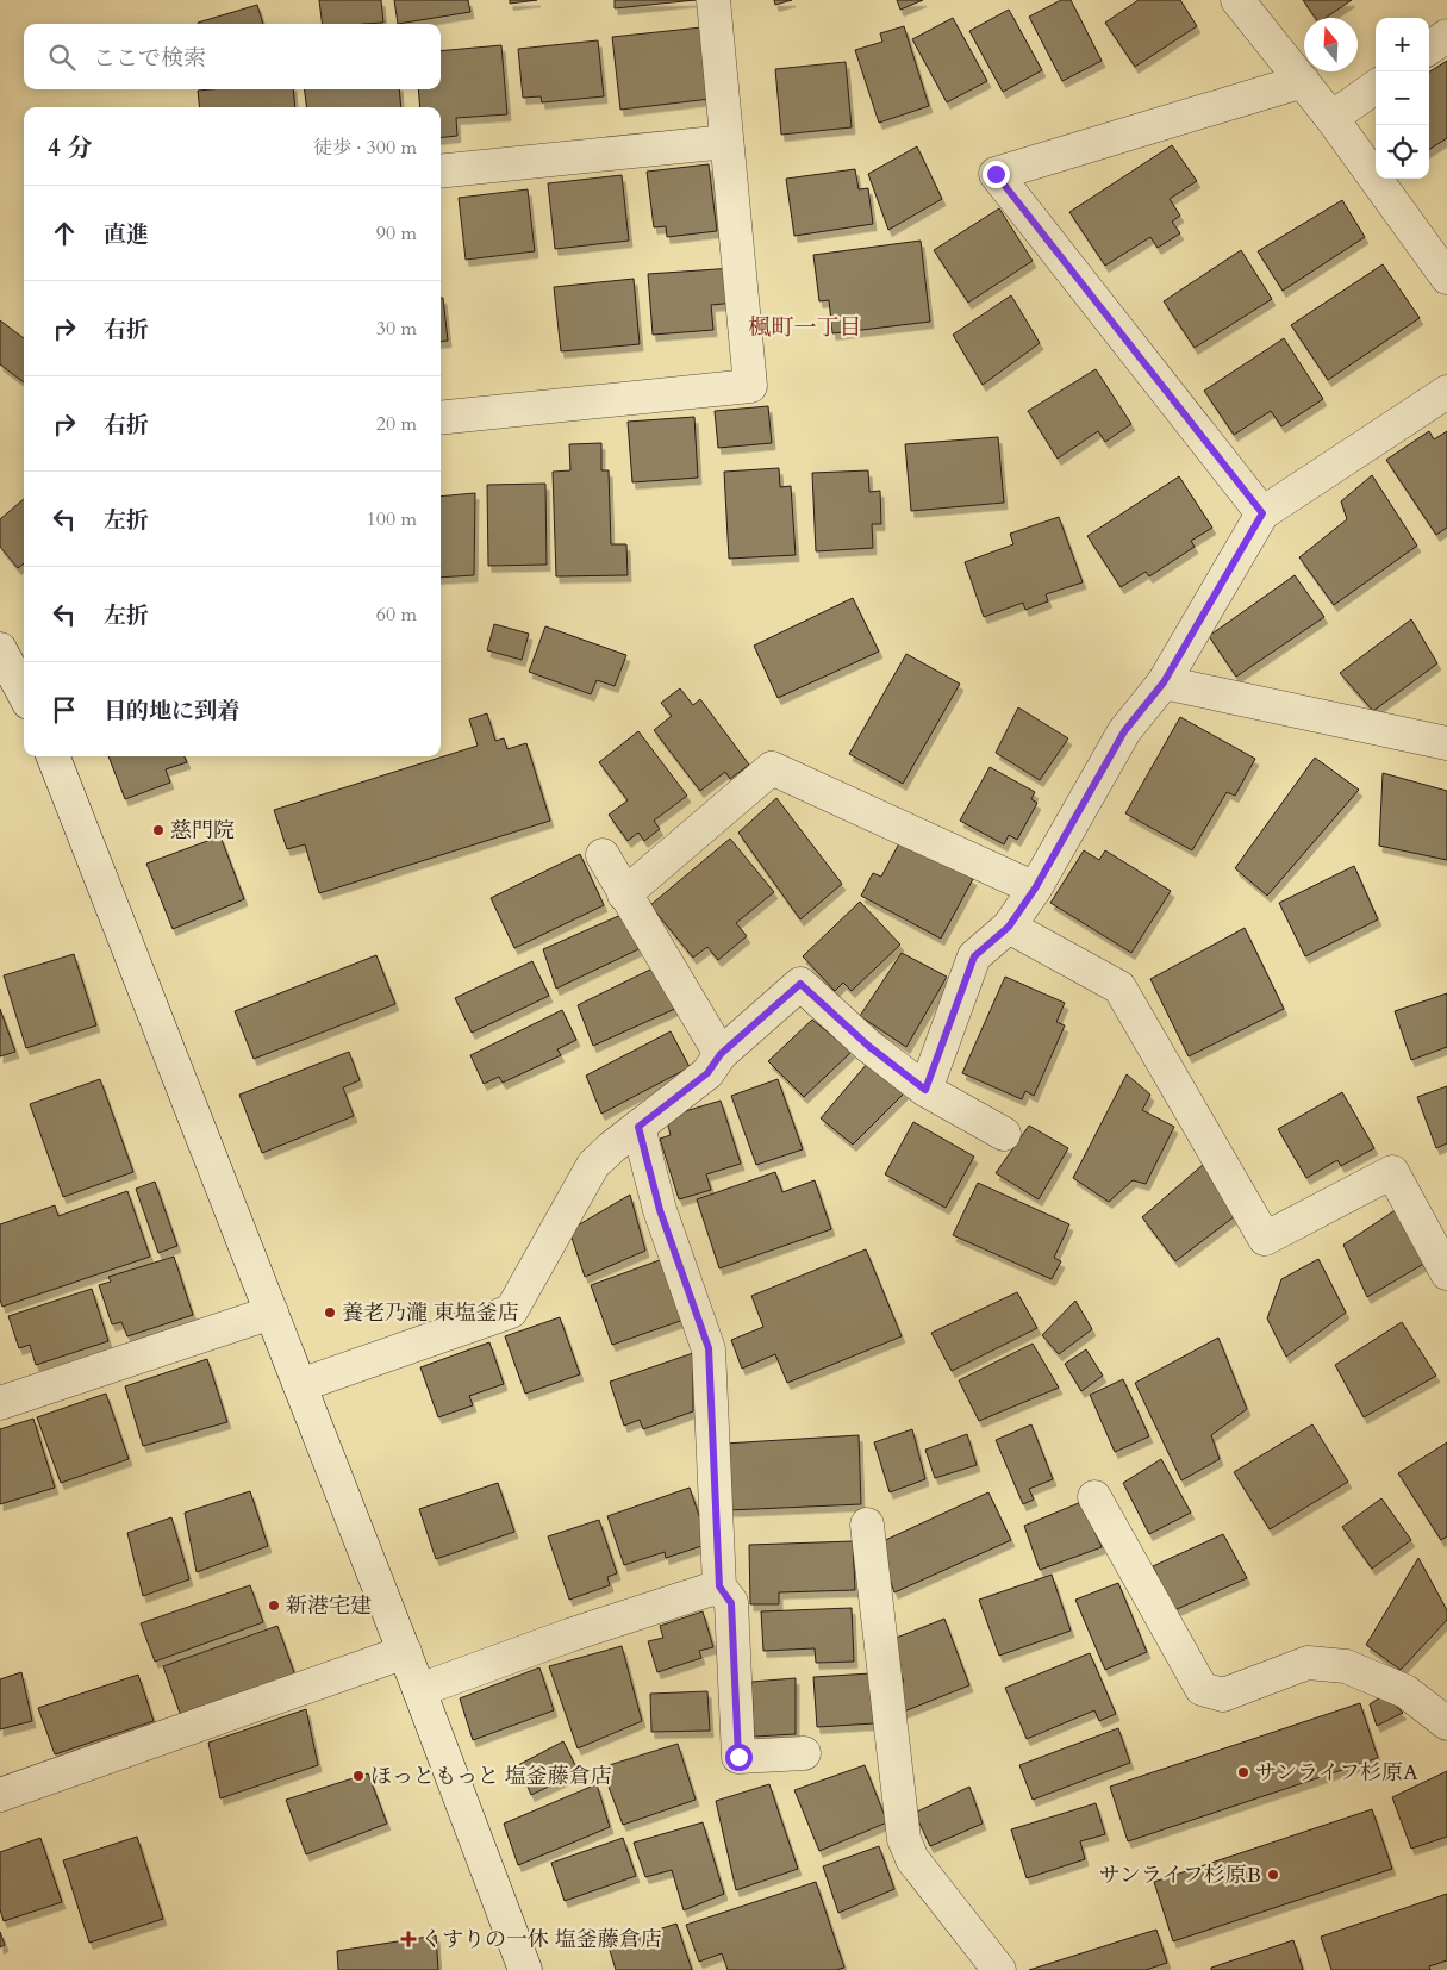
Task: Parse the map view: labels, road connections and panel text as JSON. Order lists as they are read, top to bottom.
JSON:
{
  "districts": ["楓町一丁目"],
  "places": {
    "other": [
      "慈門院",
      "養老乃瀧 東塩釜店",
      "新港宅建",
      "サンライフ杉原A",
      "ほっともっと 塩釜藤倉店",
      "サンライフ杉原B"
    ],
    "health": ["くすりの一休 塩釜藤倉店"]
  },
  "north": "top",
  "page": {
    "map_buttons": ["+", "−"],
    "search": "ここで検索",
    "heading": ["4 分", "徒歩 · 300 m"],
    "list": [
      ["直進", "90 m"],
      ["右折", "30 m"],
      ["右折", "20 m"],
      ["左折", "100 m"],
      ["左折", "60 m"],
      "目的地に到着"
    ]
  }
}
